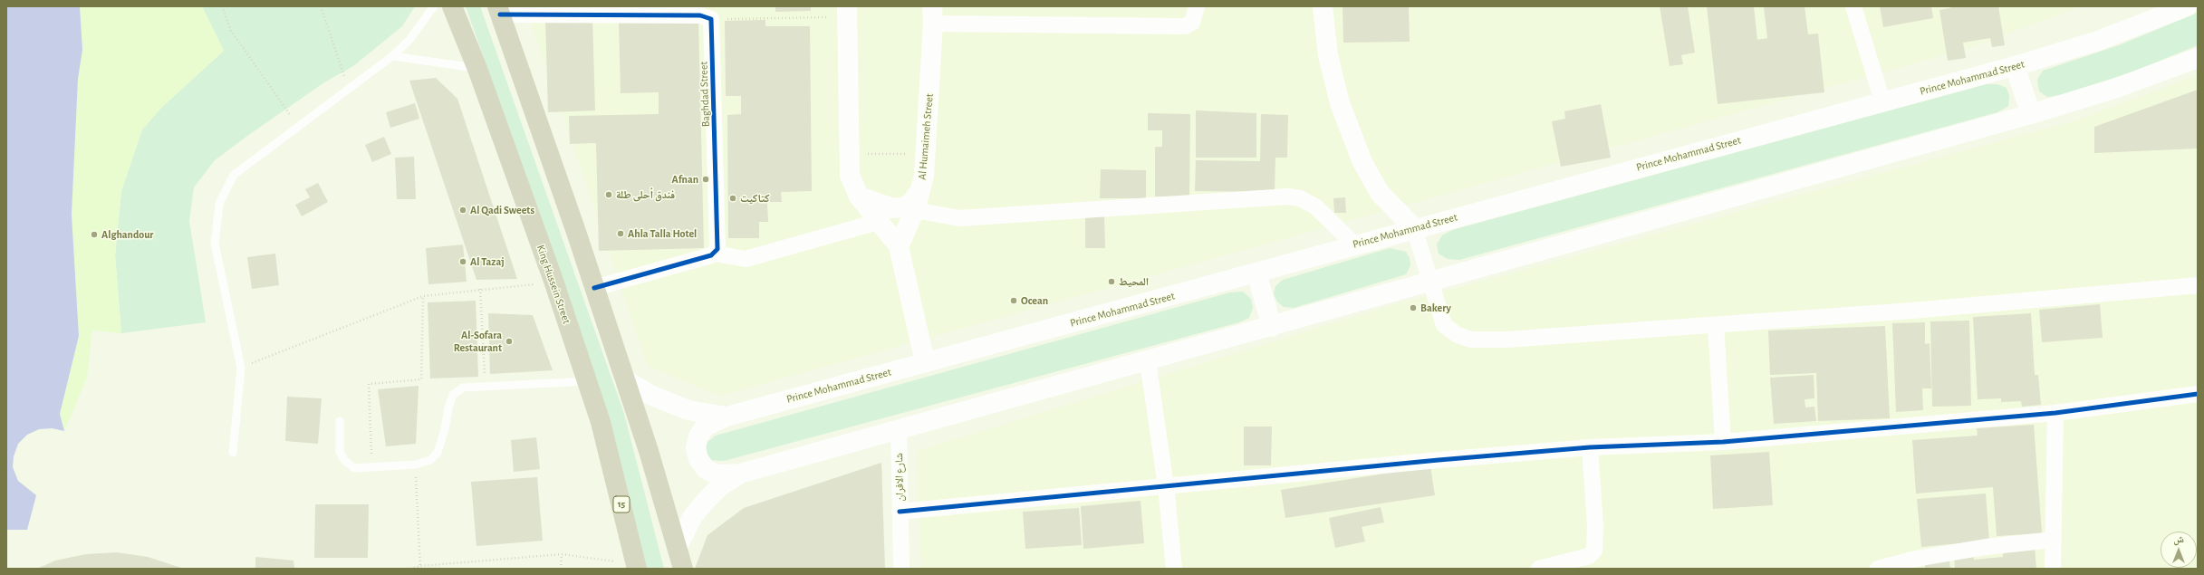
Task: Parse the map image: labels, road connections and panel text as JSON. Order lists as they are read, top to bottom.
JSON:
{
  "streets": {
    "highway": ["King Hussein Street", "15"],
    "main road": ["Prince Mohammad Street", "Al Humaimeh Street"],
    "street": ["Baghdad Street", "شارع الافران"]
  },
  "places": [
    "Afnan",
    "فندق أحلى طلة",
    "كتاكيت",
    "Al Qadi Sweets",
    "Ahla Talla Hotel",
    "Alghandour",
    "Al Tazaj",
    "المحيط",
    "Ocean",
    "Bakery",
    "Al-Sofara Restaurant"
  ],
  "north": "top"
}
